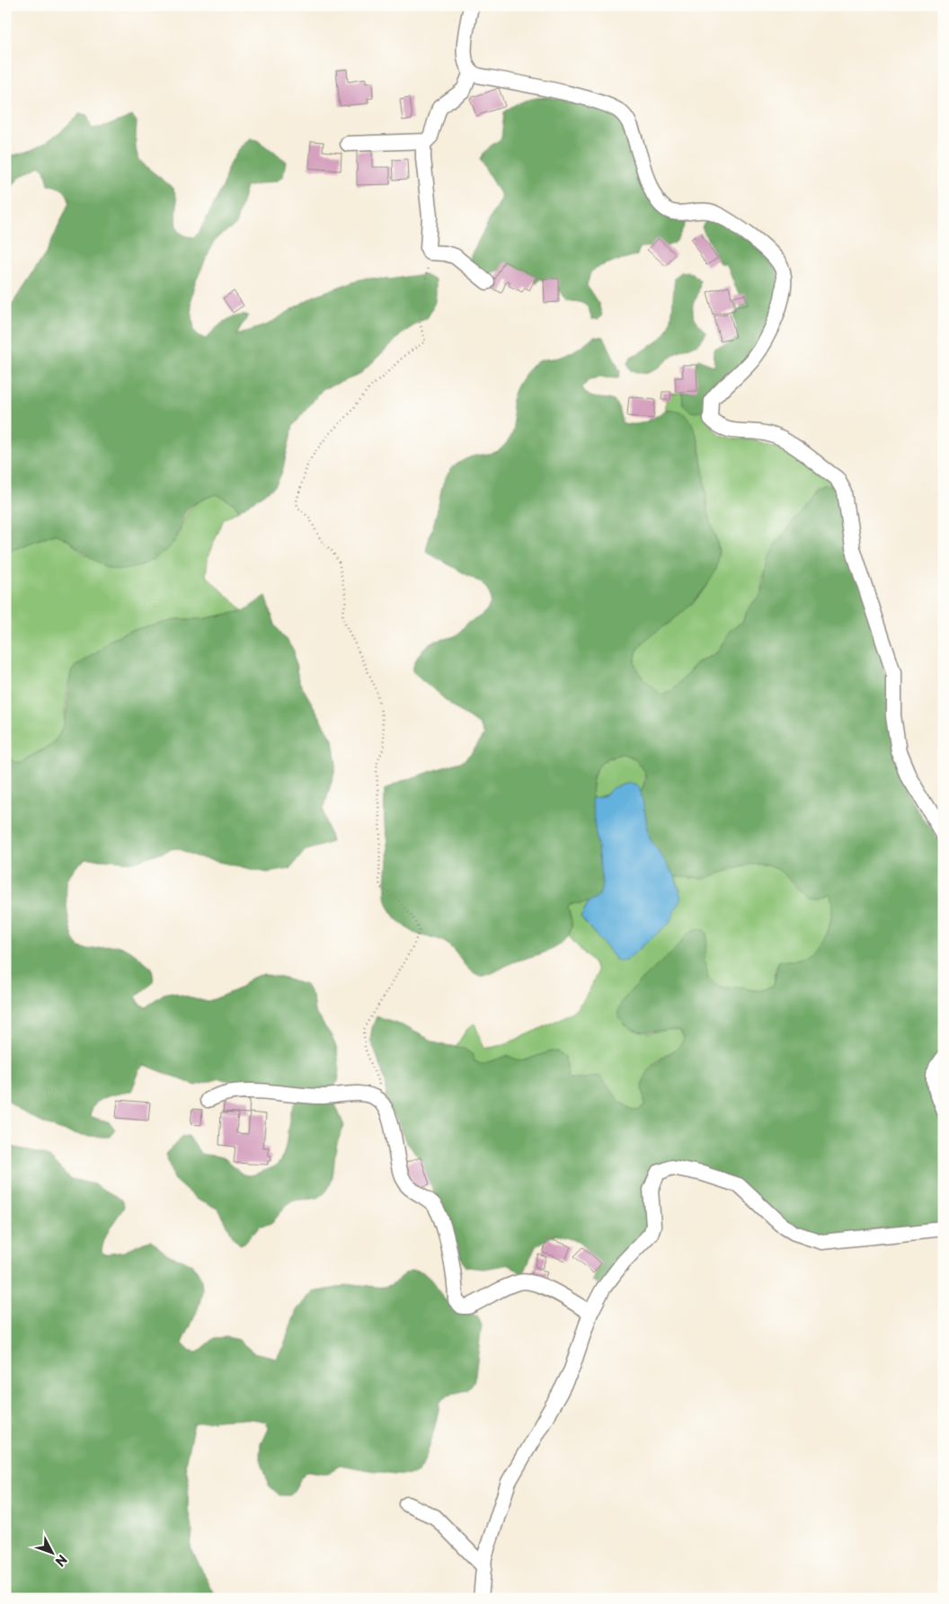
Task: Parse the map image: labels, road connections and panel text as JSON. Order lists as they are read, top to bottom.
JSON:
{
  "north": "bottom right"
}
